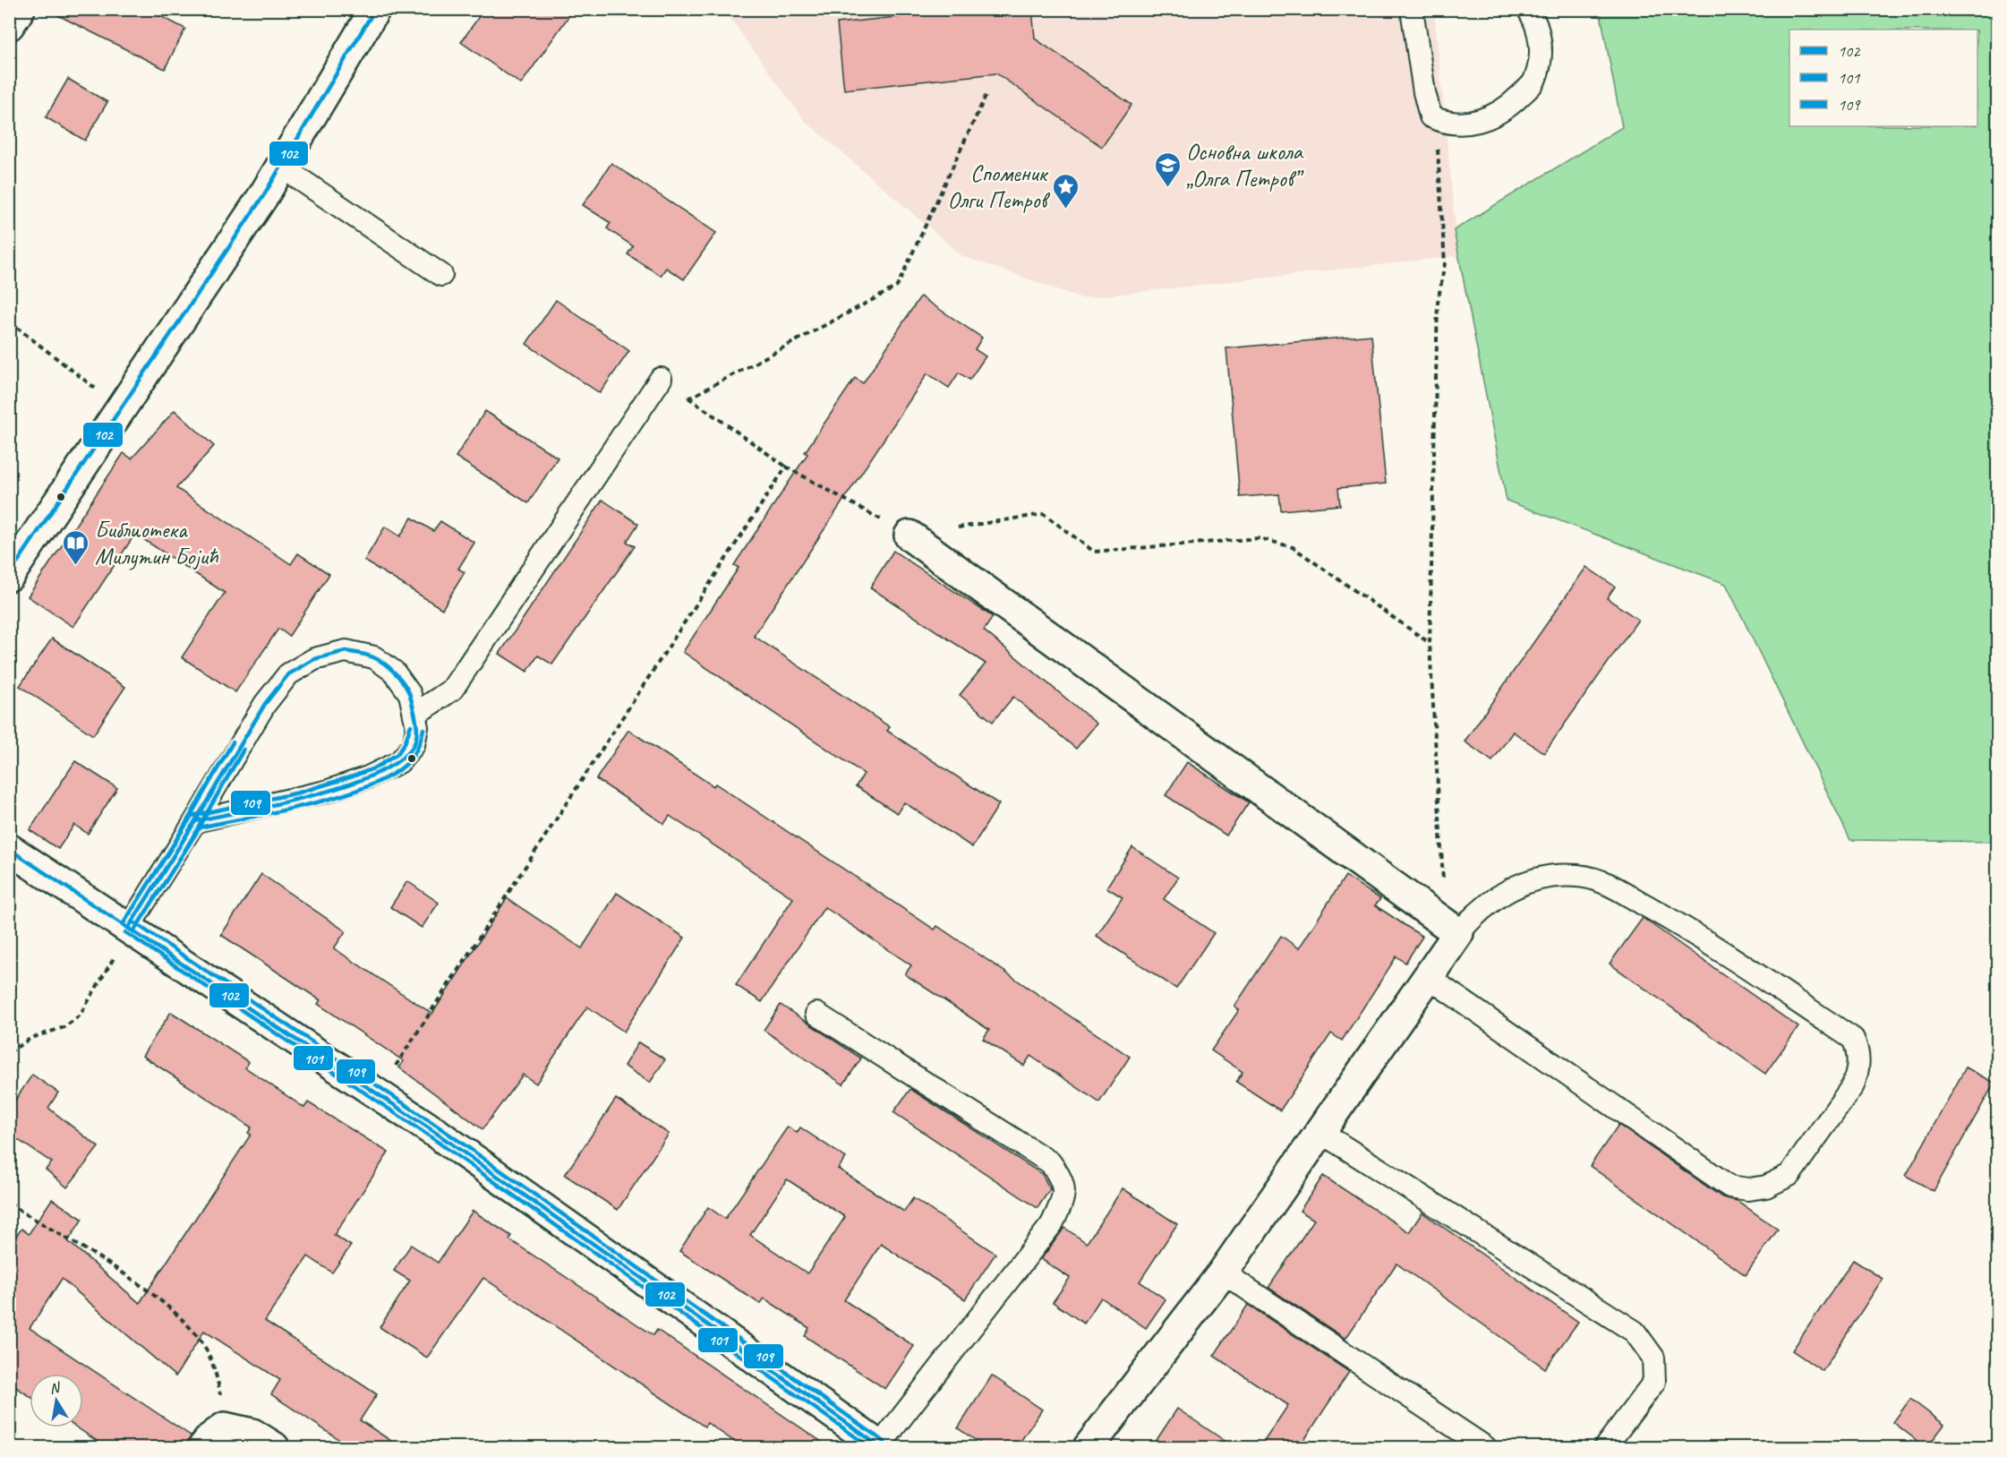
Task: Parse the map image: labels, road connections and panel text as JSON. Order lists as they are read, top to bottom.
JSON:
{
  "places": {
    "school or university": ["Основна школа „Олга Петров”"],
    "place": ["Споменик Олги Петров"],
    "library": ["Библиотека Милутин Бојић"]
  },
  "lines": ["transit line 102", "transit line 109", "transit line 101"],
  "legend": ["102", "101", "109"],
  "north": "top"
}
